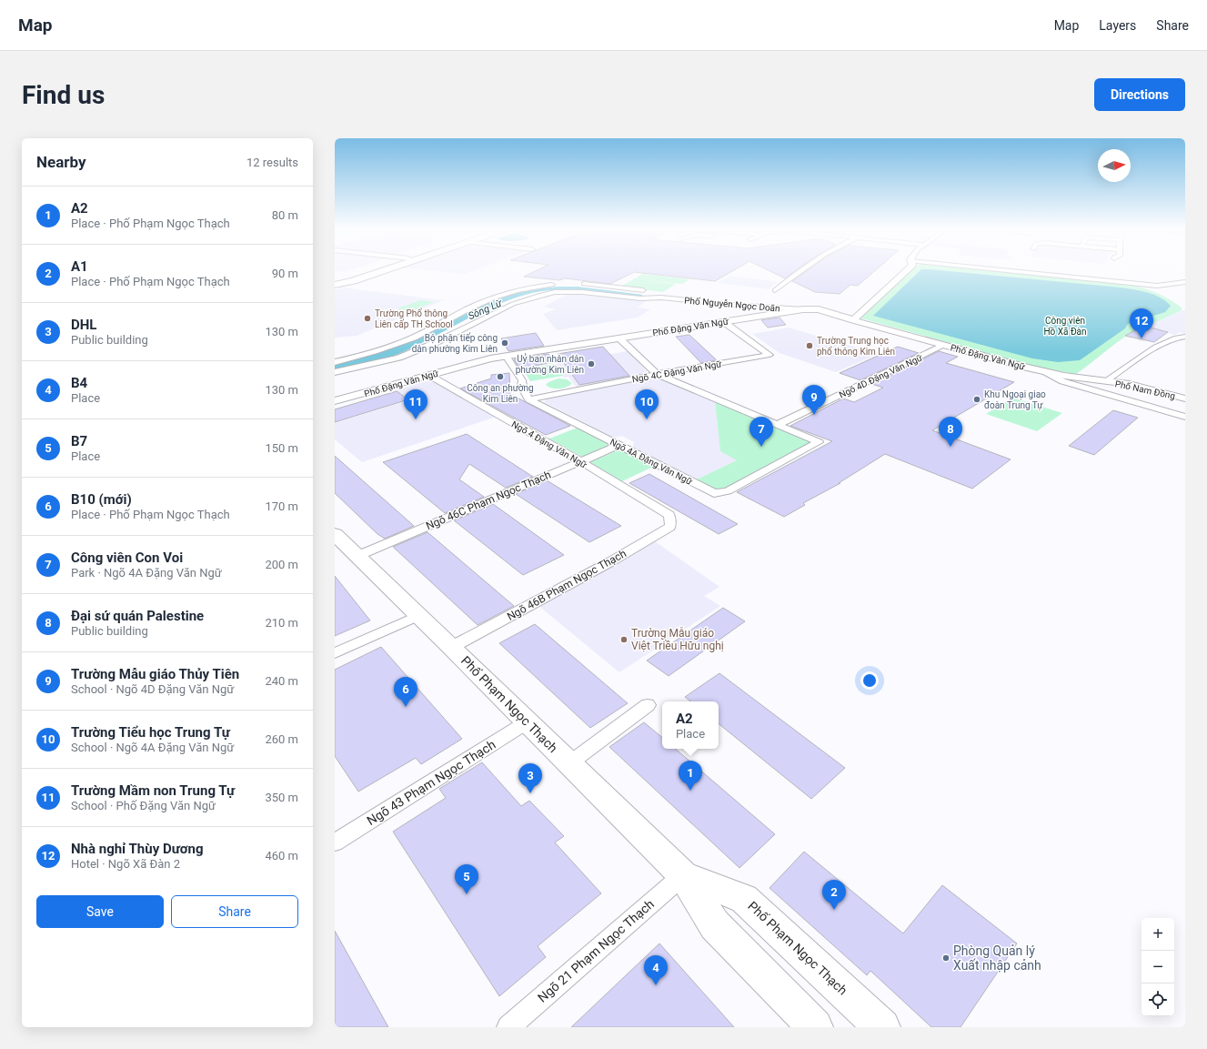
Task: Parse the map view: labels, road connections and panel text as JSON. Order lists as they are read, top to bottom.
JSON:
{
  "streets": {
    "main road": ["Phố Phạm Ngọc Thạch"],
    "street": [
      "Phố Nguyễn Ngọc Doãn",
      "Phố Đặng Văn Ngữ",
      "Ngõ 4C Đặng Văn Ngữ",
      "Ngõ 4D Đặng Văn Ngữ",
      "Phố Nam Đồng",
      "Ngõ 4 Đặng Văn Ngữ",
      "Ngõ 4A Đặng Văn Ngữ",
      "Ngõ 46C Phạm Ngọc Thạch",
      "Ngõ 46B Phạm Ngọc Thạch",
      "Ngõ 43 Phạm Ngọc Thạch",
      "Ngõ 21 Phạm Ngọc Thạch"
    ]
  },
  "crossings": [
    ["Phố Nguyễn Ngọc Doãn", "Phố Đặng Văn Ngữ"],
    ["Phố Đặng Văn Ngữ", "Ngõ 4C Đặng Văn Ngữ"],
    ["Phố Đặng Văn Ngữ", "Ngõ 4D Đặng Văn Ngữ"],
    ["Phố Đặng Văn Ngữ", "Phố Nam Đồng"],
    ["Phố Đặng Văn Ngữ", "Ngõ 4 Đặng Văn Ngữ"],
    ["Ngõ 4C Đặng Văn Ngữ", "Ngõ 4A Đặng Văn Ngữ"],
    ["Ngõ 4D Đặng Văn Ngữ", "Ngõ 4A Đặng Văn Ngữ"],
    ["Ngõ 4 Đặng Văn Ngữ", "Ngõ 46C Phạm Ngọc Thạch"],
    ["Ngõ 4 Đặng Văn Ngữ", "Ngõ 46B Phạm Ngọc Thạch"],
    ["Ngõ 4A Đặng Văn Ngữ", "Ngõ 46C Phạm Ngọc Thạch"],
    ["Ngõ 46C Phạm Ngọc Thạch", "Phố Phạm Ngọc Thạch"],
    ["Ngõ 46B Phạm Ngọc Thạch", "Phố Phạm Ngọc Thạch"],
    ["Phố Phạm Ngọc Thạch", "Ngõ 43 Phạm Ngọc Thạch"],
    ["Phố Phạm Ngọc Thạch", "Ngõ 21 Phạm Ngọc Thạch"]
  ],
  "water": ["Sông Lừ"],
  "parks": ["Công viên Hồ Xã Đàn"],
  "places": [
    "Trường Phổ thông Liên cấp TH School",
    "Bộ phận tiếp công dân phường Kim Liên",
    "Trường Trung học phổ thông Kim Liên",
    "Uỷ ban nhân dân phường Kim Liên",
    "Công an phường Kim Liên",
    "Khu Ngoại giao đoàn Trung Tự",
    "Trường Mẫu giáo Việt Triều Hữu nghị",
    "Phòng Quản lý Xuất nhập cảnh"
  ],
  "north": "right",
  "page": {
    "header": "Map",
    "nav": ["Map", "Layers", "Share"],
    "buttons": [
      "Directions",
      ["Save", "Share"]
    ],
    "title": "Find us",
    "heading": ["Nearby", "12 results"],
    "list": [
      {
        "mark": "1",
        "name": "A2",
        "note": "Place · Phố Phạm Ngọc Thạch",
        "value": "80 m"
      },
      {
        "mark": "2",
        "name": "A1",
        "note": "Place · Phố Phạm Ngọc Thạch",
        "value": "90 m"
      },
      {
        "mark": "3",
        "name": "DHL",
        "note": "Public building",
        "value": "130 m"
      },
      {
        "mark": "4",
        "name": "B4",
        "note": "Place",
        "value": "130 m"
      },
      {
        "mark": "5",
        "name": "B7",
        "note": "Place",
        "value": "150 m"
      },
      {
        "mark": "6",
        "name": "B10 (mới)",
        "note": "Place · Phố Phạm Ngọc Thạch",
        "value": "170 m"
      },
      {
        "mark": "7",
        "name": "Công viên Con Voi",
        "note": "Park · Ngõ 4A Đặng Văn Ngữ",
        "value": "200 m"
      },
      {
        "mark": "8",
        "name": "Đại sứ quán Palestine",
        "note": "Public building",
        "value": "210 m"
      },
      {
        "mark": "9",
        "name": "Trường Mẫu giáo Thủy Tiên",
        "note": "School · Ngõ 4D Đặng Văn Ngữ",
        "value": "240 m"
      },
      {
        "mark": "10",
        "name": "Trường Tiểu học Trung Tự",
        "note": "School · Ngõ 4A Đặng Văn Ngữ",
        "value": "260 m"
      },
      {
        "mark": "11",
        "name": "Trường Mầm non Trung Tự",
        "note": "School · Phố Đặng Văn Ngữ",
        "value": "350 m"
      },
      {
        "mark": "12",
        "name": "Nhà nghỉ Thùy Dương",
        "note": "Hotel · Ngõ Xã Đàn 2",
        "value": "460 m"
      }
    ],
    "pins": [
      "12",
      "9",
      "10",
      "11",
      "7",
      "8",
      "6",
      "1",
      "3",
      "5",
      "2",
      "4"
    ],
    "popup": ["A2", "Place"],
    "map_buttons": ["+", "−"]
  }
}
